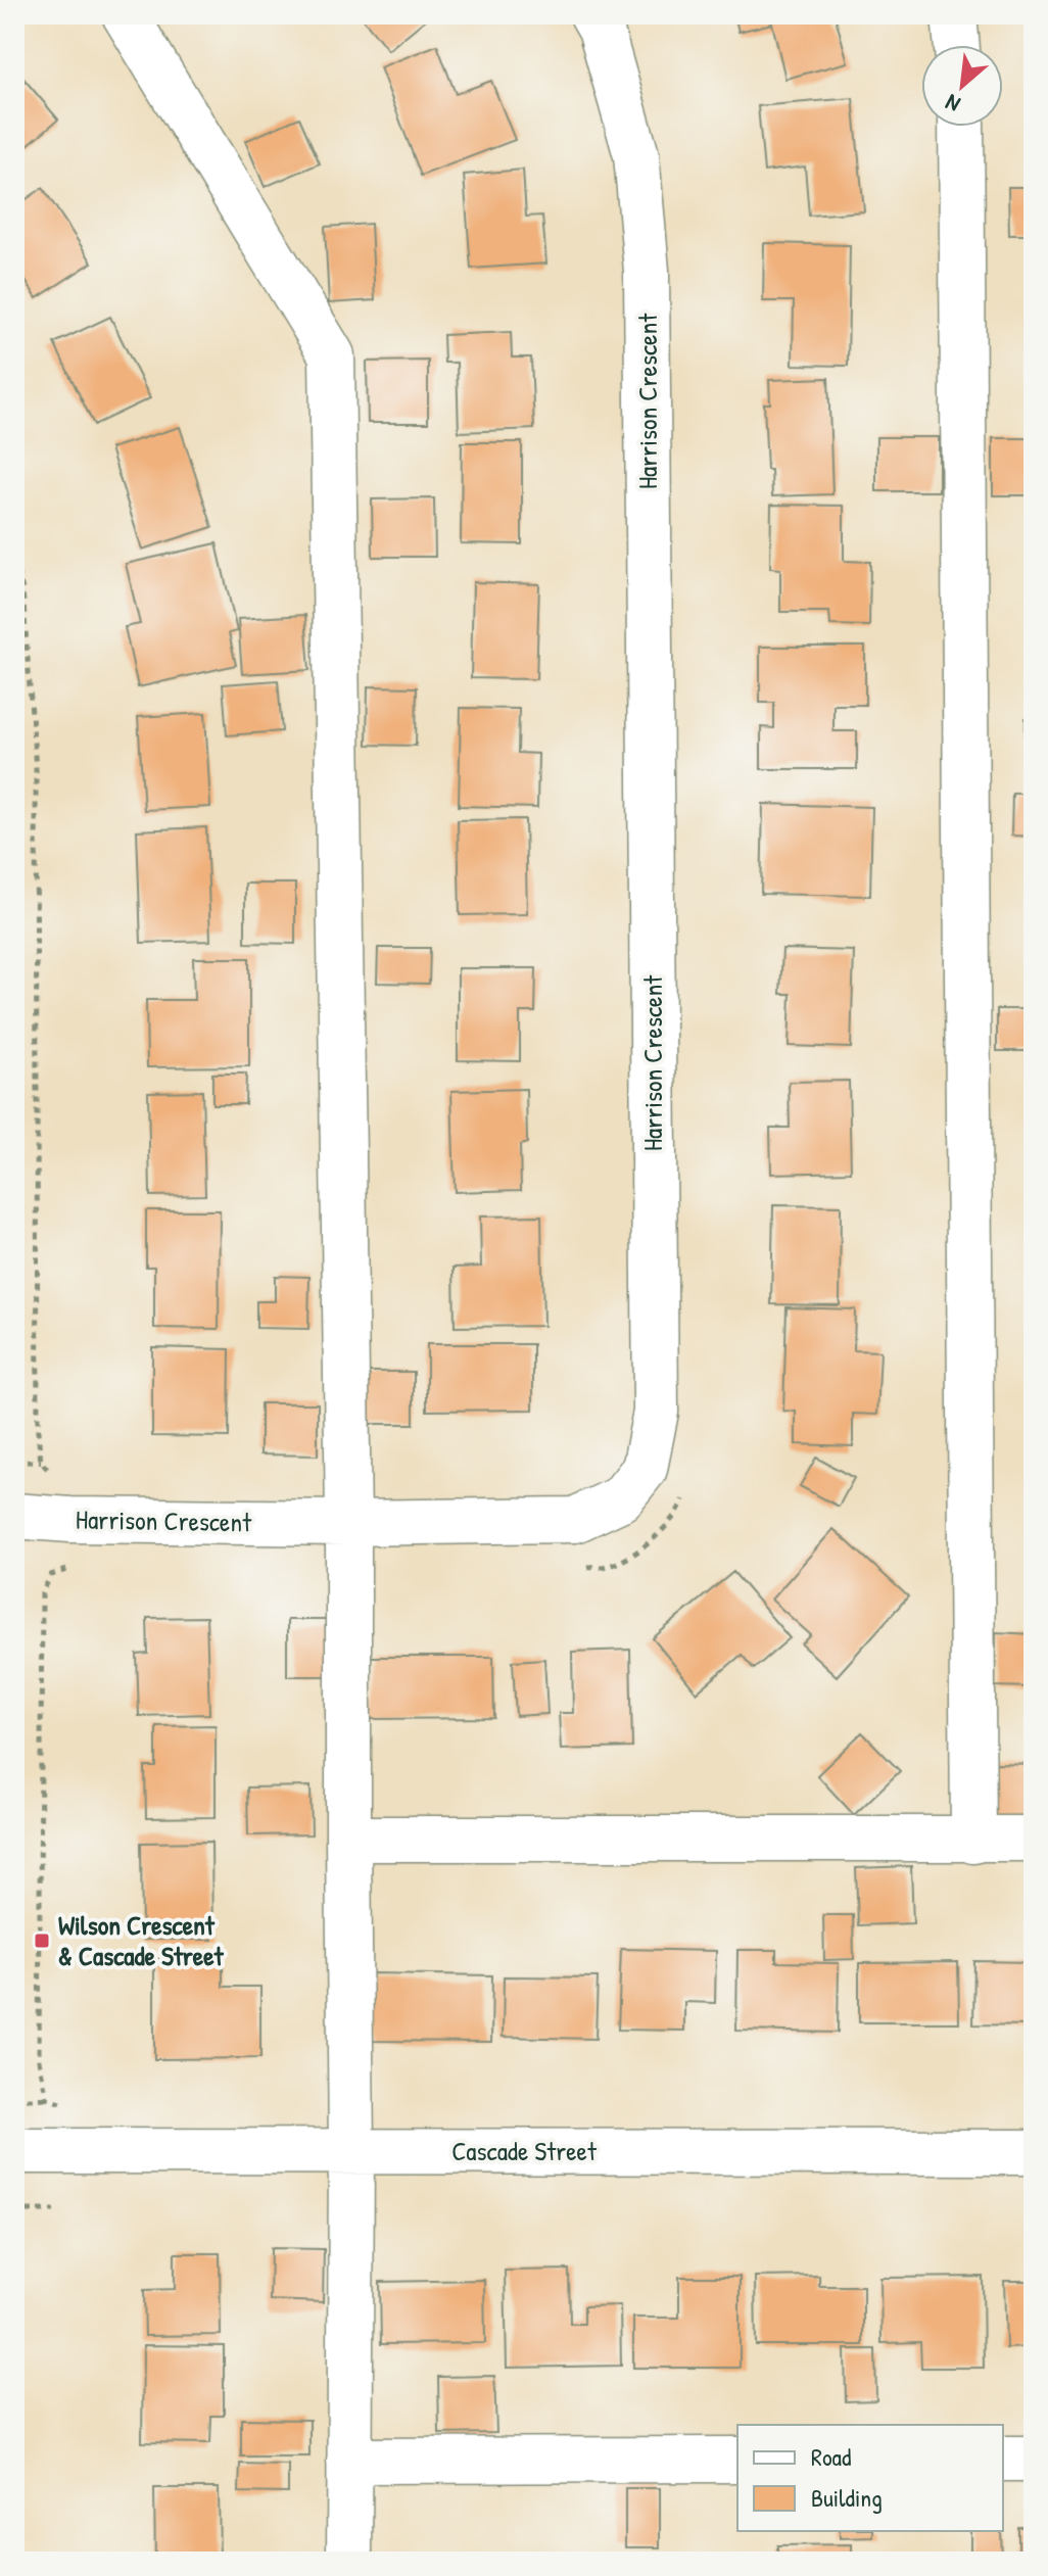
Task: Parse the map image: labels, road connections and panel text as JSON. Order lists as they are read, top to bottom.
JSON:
{
  "streets": {
    "street": ["Harrison Crescent", "Cascade Street"]
  },
  "places": {
    "transit": ["Wilson Crescent & Cascade Street"]
  },
  "legend": ["Road", "Building"],
  "north": "bottom left"
}
